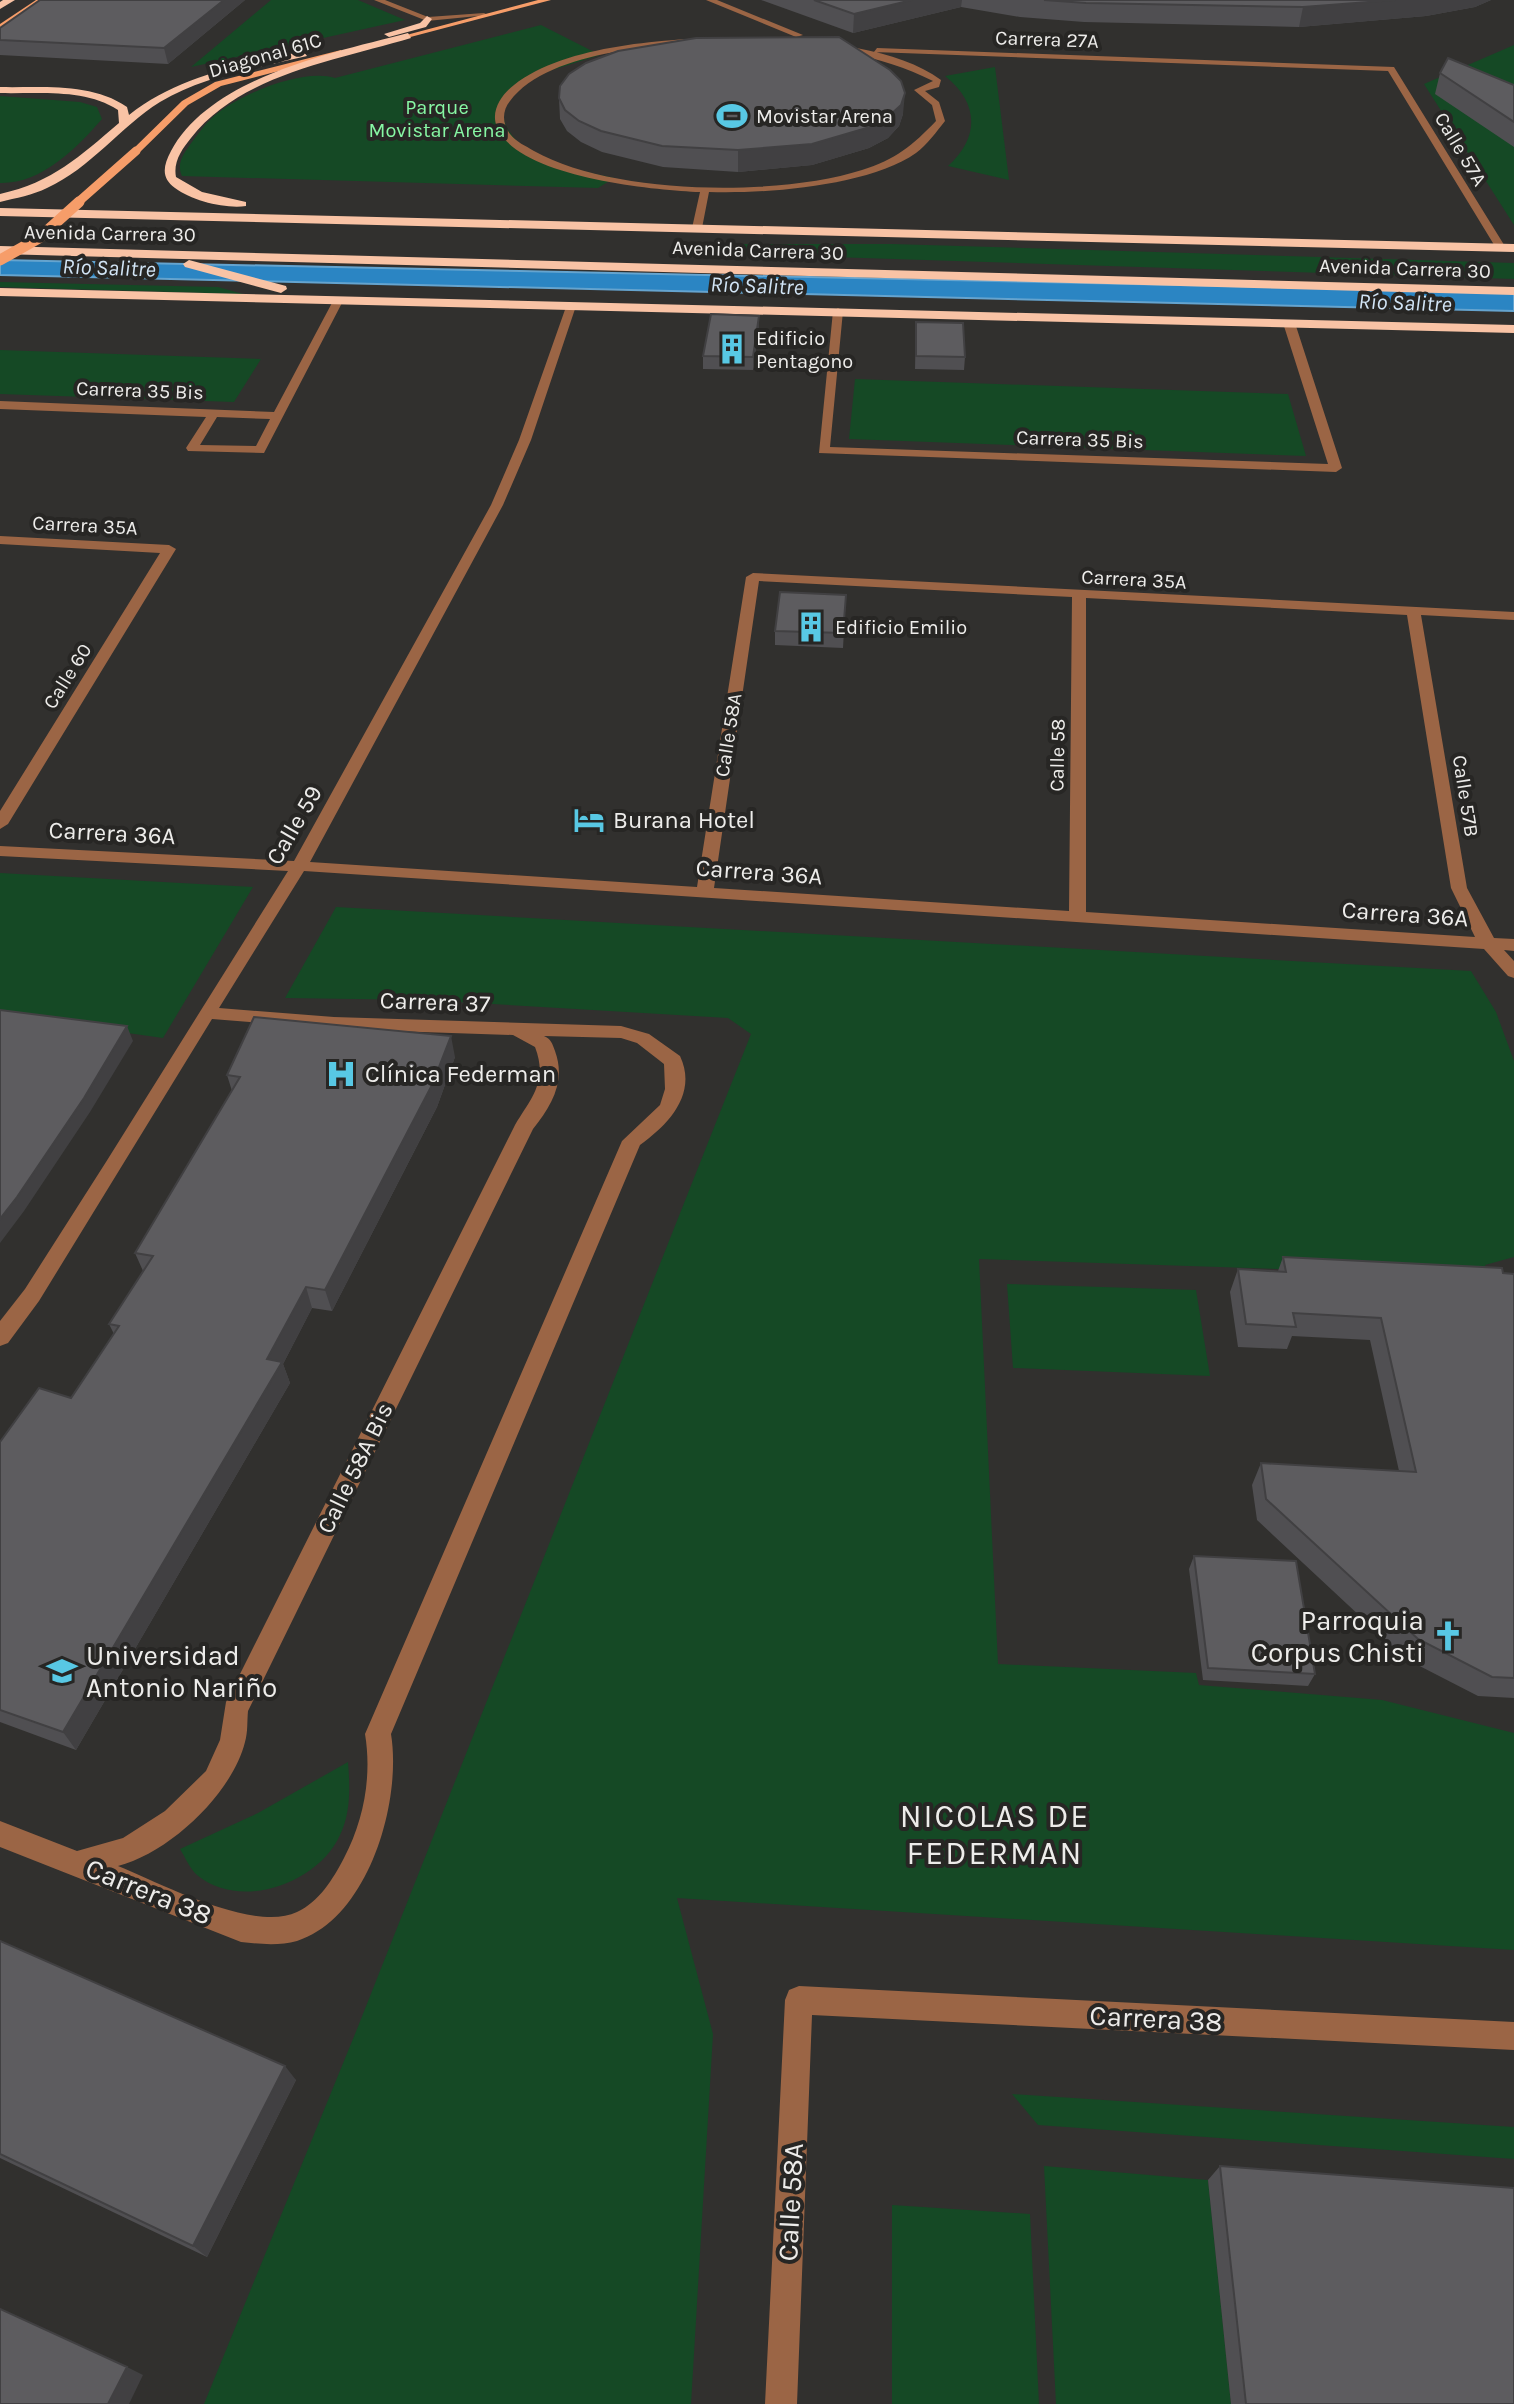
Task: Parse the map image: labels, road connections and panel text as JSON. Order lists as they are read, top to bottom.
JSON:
{
  "streets": {
    "highway": ["Avenida Carrera 30"],
    "main road": ["Diagonal 61C"],
    "street": [
      "Carrera 27A",
      "Calle 57A",
      "Carrera 35 Bis",
      "Carrera 35A",
      "Calle 60",
      "Calle 58A",
      "Calle 58",
      "Calle 57B",
      "Calle 59",
      "Carrera 36A",
      "Carrera 37",
      "Calle 58A Bis",
      "Carrera 38"
    ]
  },
  "crossings": [
    ["Carrera 27A", "Calle 57A"],
    ["Calle 57A", "Avenida Carrera 30"],
    ["Carrera 35A", "Calle 60"],
    ["Carrera 35A", "Calle 58A"],
    ["Carrera 35A", "Calle 58"],
    ["Carrera 35A", "Calle 57B"],
    ["Calle 58A", "Carrera 36A"],
    ["Calle 58A", "Carrera 38"],
    ["Calle 58", "Carrera 36A"],
    ["Calle 57B", "Carrera 36A"],
    ["Calle 59", "Carrera 36A"],
    ["Calle 59", "Carrera 37"],
    ["Carrera 37", "Calle 58A Bis"],
    ["Carrera 37", "Carrera 38"],
    ["Calle 58A Bis", "Carrera 38"]
  ],
  "districts": ["NICOLAS DE FEDERMAN"],
  "water": ["Río Salitre"],
  "parks": ["Parque Movistar Arena"],
  "places": {
    "sports": ["Movistar Arena"],
    "building": ["Edificio Pentagono", "Edificio Emilio"],
    "hotel": ["Burana Hotel"],
    "hospital": ["Clínica Federman"],
    "church": ["Parroquia Corpus Chisti"],
    "school or university": ["Universidad Antonio Nariño"]
  }
}
